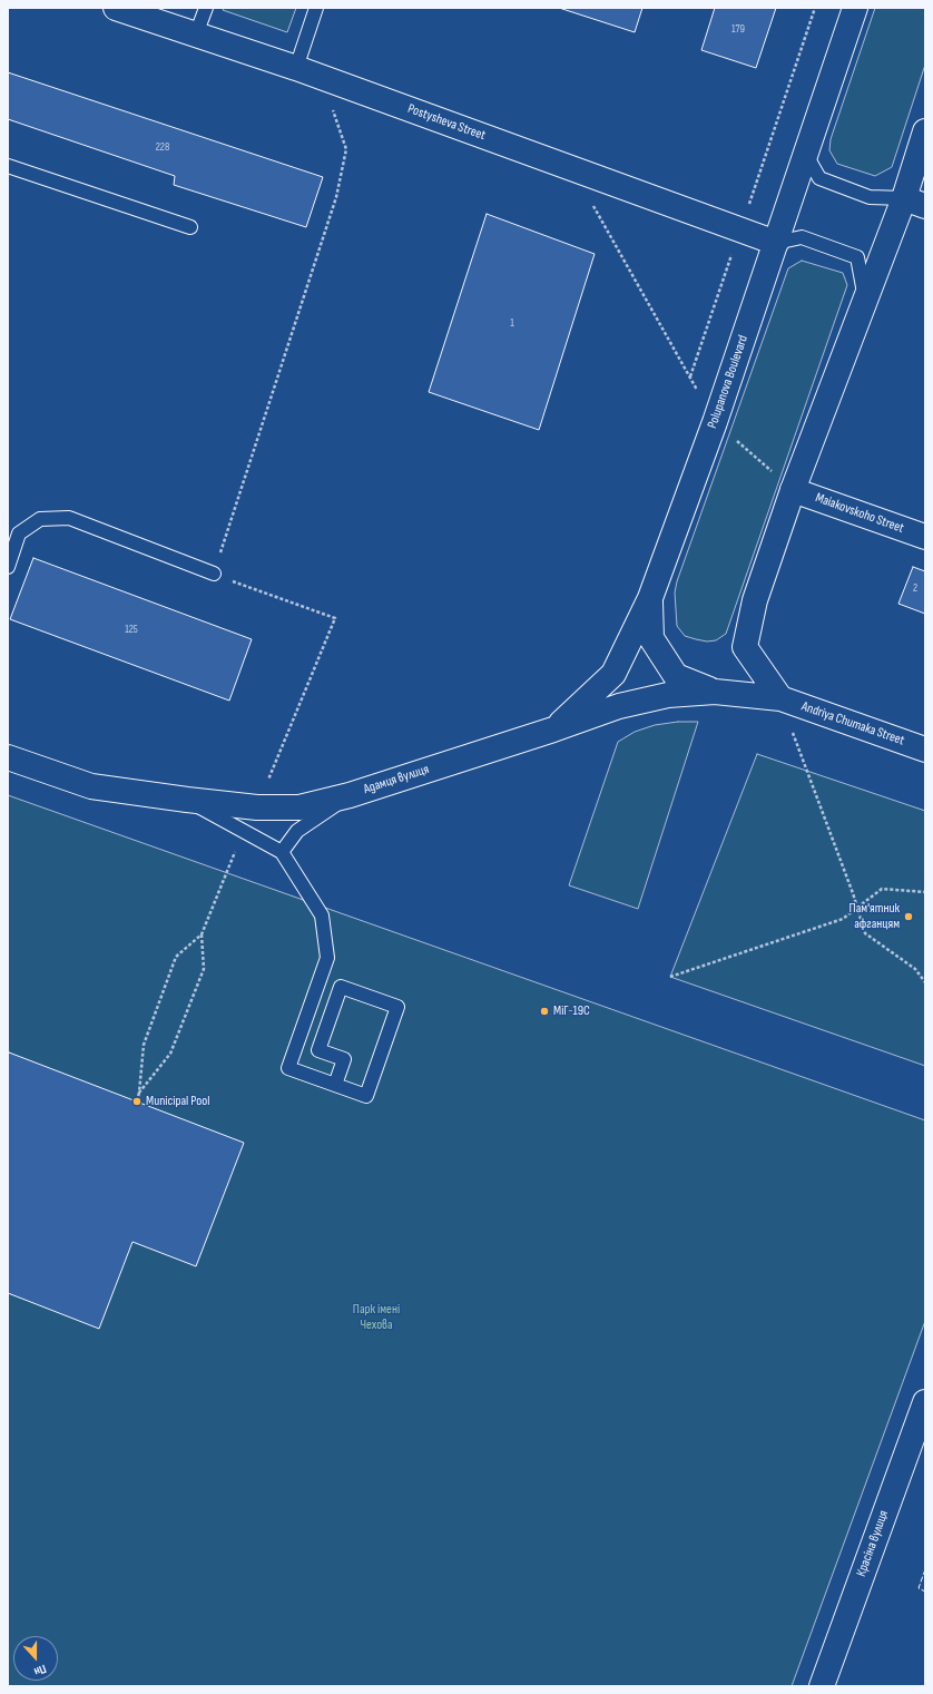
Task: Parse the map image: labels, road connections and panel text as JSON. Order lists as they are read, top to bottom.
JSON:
{
  "streets": {
    "street": [
      "Postysheva Street",
      "Polupanova Boulevard",
      "Maiakovskoho Street",
      "Andriya Chumaka Street",
      "Адамця вулиця",
      "Красіна вулиця"
    ]
  },
  "crossings": [
    ["Postysheva Street", "Polupanova Boulevard"],
    ["Polupanova Boulevard", "Адамця вулиця"],
    ["Andriya Chumaka Street", "Адамця вулиця"]
  ],
  "parks": ["Парк імені Чехова"],
  "places": ["Пам'ятник афганцям", "МіГ-19С", "Municipal Pool"],
  "house_numbers": [
    "179",
    "228",
    "1",
    "2",
    "125"
  ],
  "north": "bottom"
}
